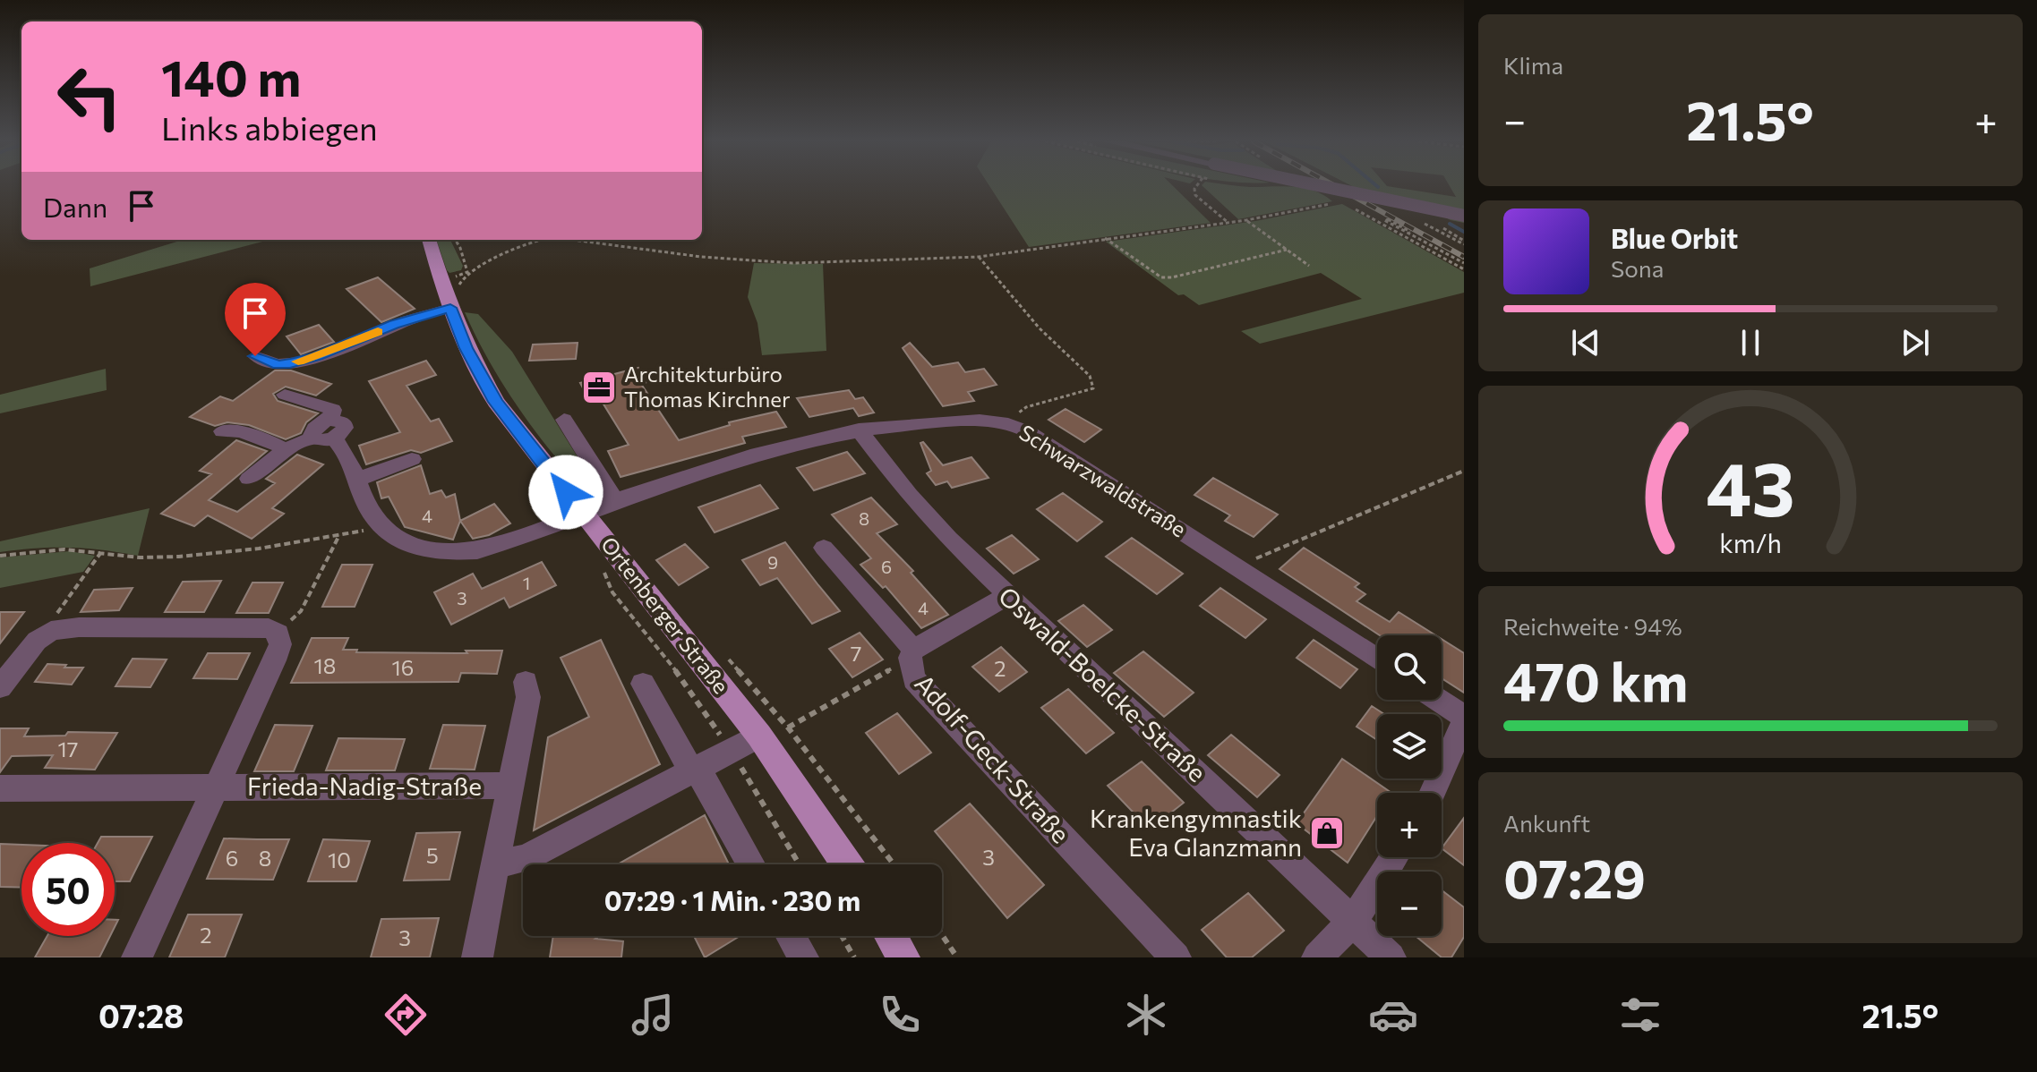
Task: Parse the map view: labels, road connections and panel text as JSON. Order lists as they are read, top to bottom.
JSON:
{
  "streets": {
    "main road": ["Ortenberger Straße"],
    "street": [
      "Schwarzwaldstraße",
      "Oswald-Boelcke-Straße",
      "Adolf-Geck-Straße",
      "Frieda-Nadig-Straße"
    ]
  },
  "crossings": [
    ["Schwarzwaldstraße", "Ortenberger Straße"],
    ["Schwarzwaldstraße", "Oswald-Boelcke-Straße"],
    ["Oswald-Boelcke-Straße", "Adolf-Geck-Straße"]
  ],
  "places": {
    "office": ["Architekturbüro Thomas Kirchner"],
    "shop": ["Krankengymnastik Eva Glanzmann"]
  },
  "house_numbers": [
    "4",
    "8",
    "9",
    "6",
    "1",
    "3",
    "4",
    "7",
    "18",
    "16",
    "2",
    "17",
    "5",
    "3",
    "6",
    "8",
    "10",
    "2",
    "3"
  ],
  "page": {
    "tile": [
      "Klima",
      ["Reichweite · 94%", "470 km"],
      ["Ankunft", "07:29"]
    ],
    "turn": ["140 m", "Links abbiegen"],
    "heat": ["−", "21.5°", "+"],
    "then": "Dann",
    "song": ["Blue Orbit", "Sona"],
    "map_buttons": ["+", "−"],
    "limit": "50",
    "trip": "07:29 · 1 Min. · 230 m",
    "tabs": ["07:28", "21.5°"],
    "gauge": ["43", "km/h"]
  }
}
